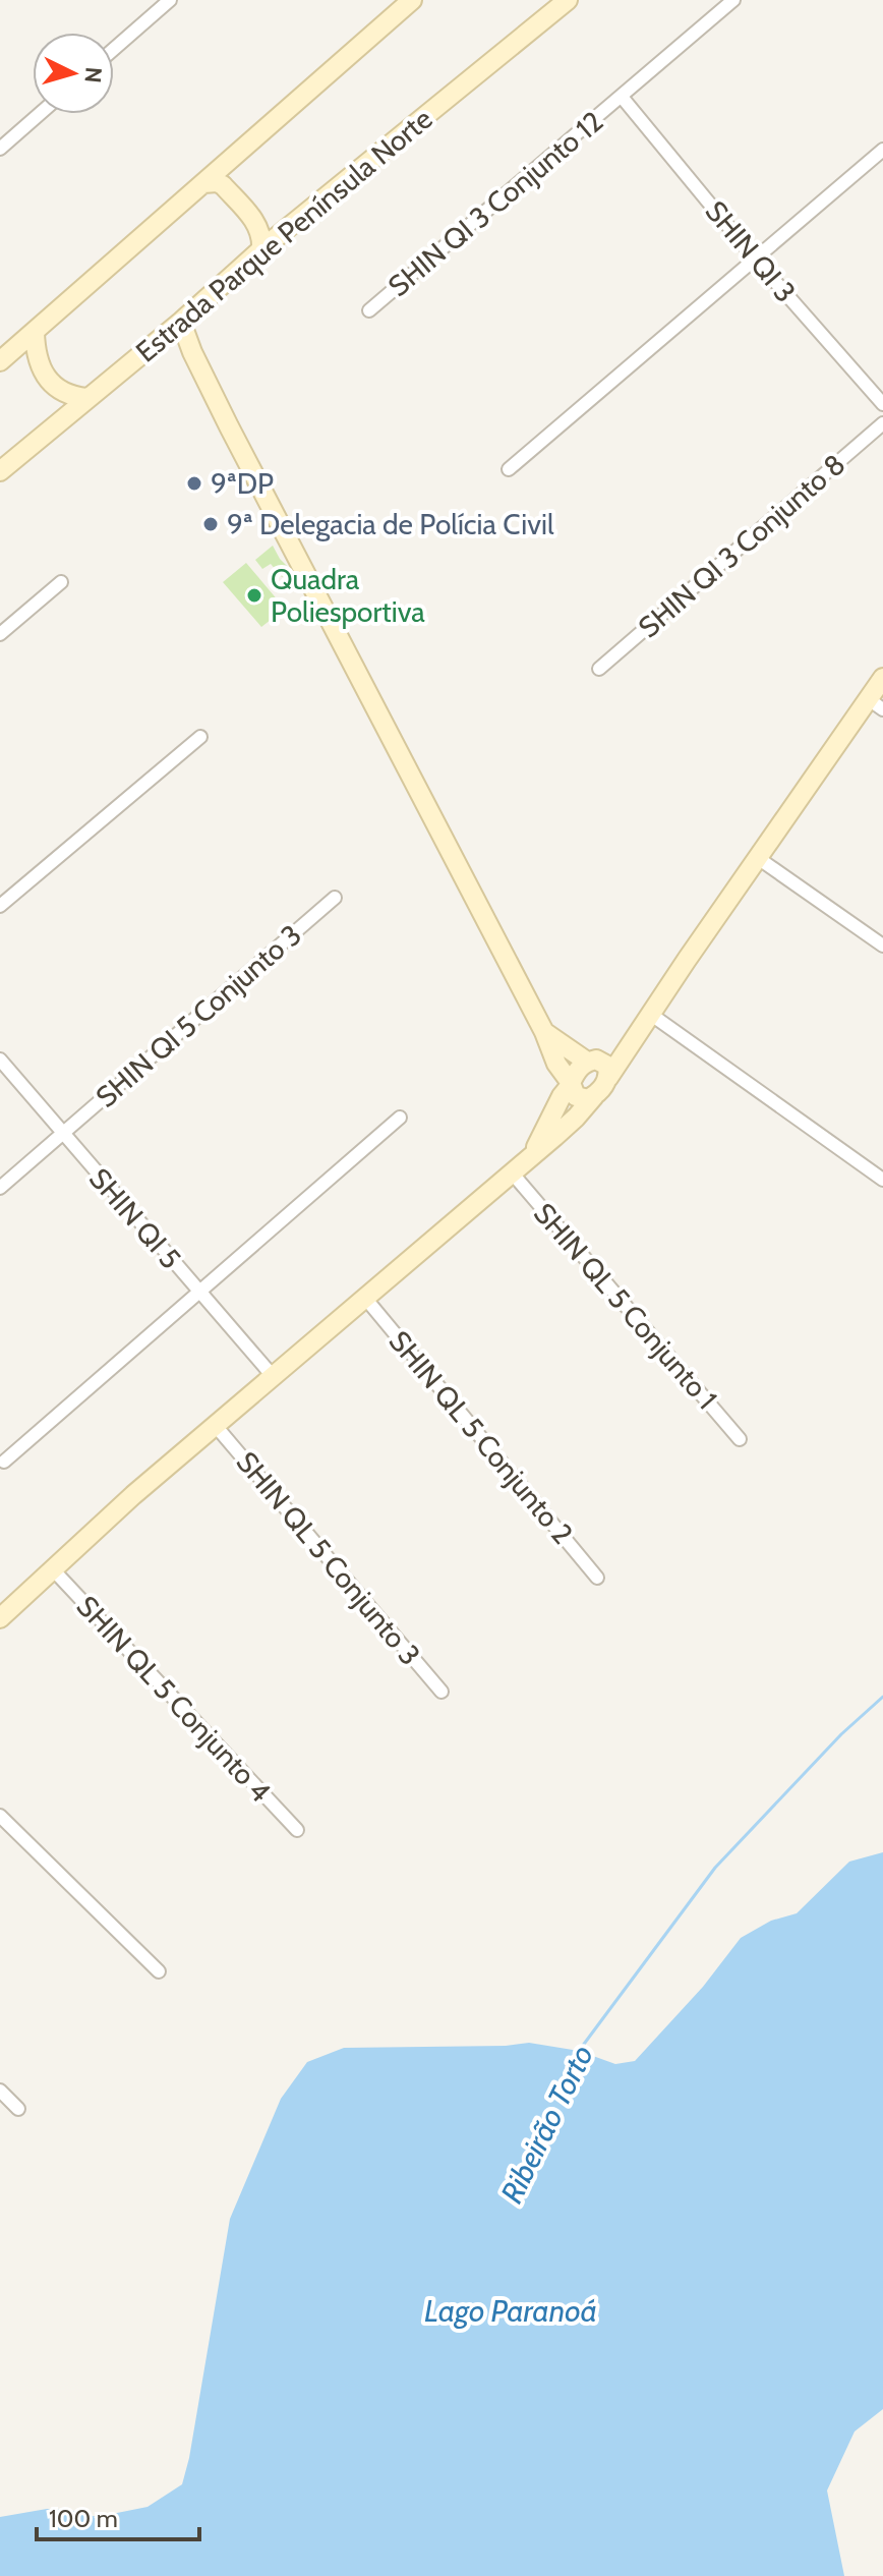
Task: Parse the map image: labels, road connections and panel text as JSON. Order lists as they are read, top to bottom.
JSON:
{
  "streets": {
    "street": [
      "SHIN QI 3 Conjunto 12",
      "Estrada Parque Península Norte",
      "SHIN QI 3",
      "SHIN QI 3 Conjunto 8",
      "SHIN QI 5 Conjunto 3",
      "SHIN QI 5",
      "SHIN QL 5 Conjunto 1",
      "SHIN QL 5 Conjunto 2",
      "SHIN QL 5 Conjunto 3",
      "SHIN QL 5 Conjunto 4"
    ]
  },
  "crossings": [
    ["SHIN QI 3 Conjunto 12", "SHIN QI 3"],
    ["SHIN QI 5 Conjunto 3", "SHIN QI 5"]
  ],
  "water": ["Ribeirão Torto", "Lago Paranoá"],
  "places": ["9ªDP", "9ª Delegacia de Polícia Civil", "Quadra Poliesportiva"],
  "scale_bar": "100 m",
  "north": "right"
}
